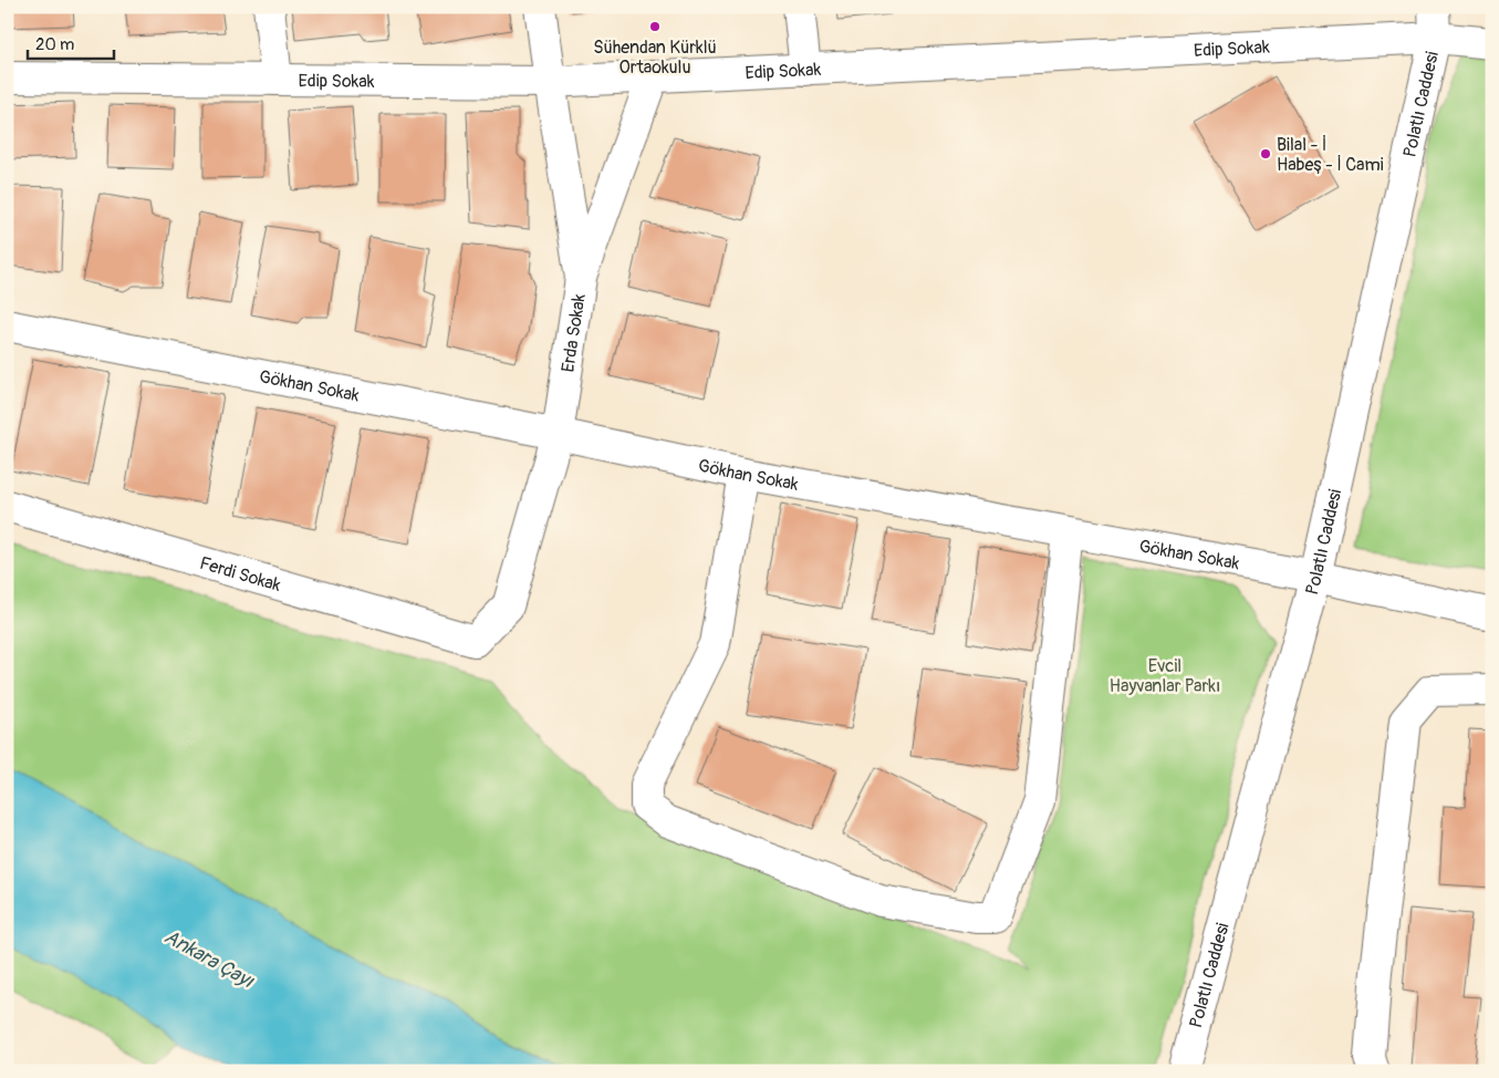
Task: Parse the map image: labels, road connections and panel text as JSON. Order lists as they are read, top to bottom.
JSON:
{
  "streets": {
    "street": [
      "Edip Sokak",
      "Polatlı Caddesi",
      "Erda Sokak",
      "Gökhan Sokak",
      "Ferdi Sokak"
    ]
  },
  "crossings": [
    ["Edip Sokak", "Polatlı Caddesi"],
    ["Edip Sokak", "Erda Sokak"],
    ["Polatlı Caddesi", "Gökhan Sokak"],
    ["Erda Sokak", "Gökhan Sokak"],
    ["Erda Sokak", "Ferdi Sokak"]
  ],
  "water": ["Ankara Çayı"],
  "parks": ["Evcil Hayvanlar Parkı"],
  "places": ["Sühendan Kürklü Ortaokulu", "Bilal - İ Habeş - İ Cami"],
  "scale_bar": "20 m"
}
